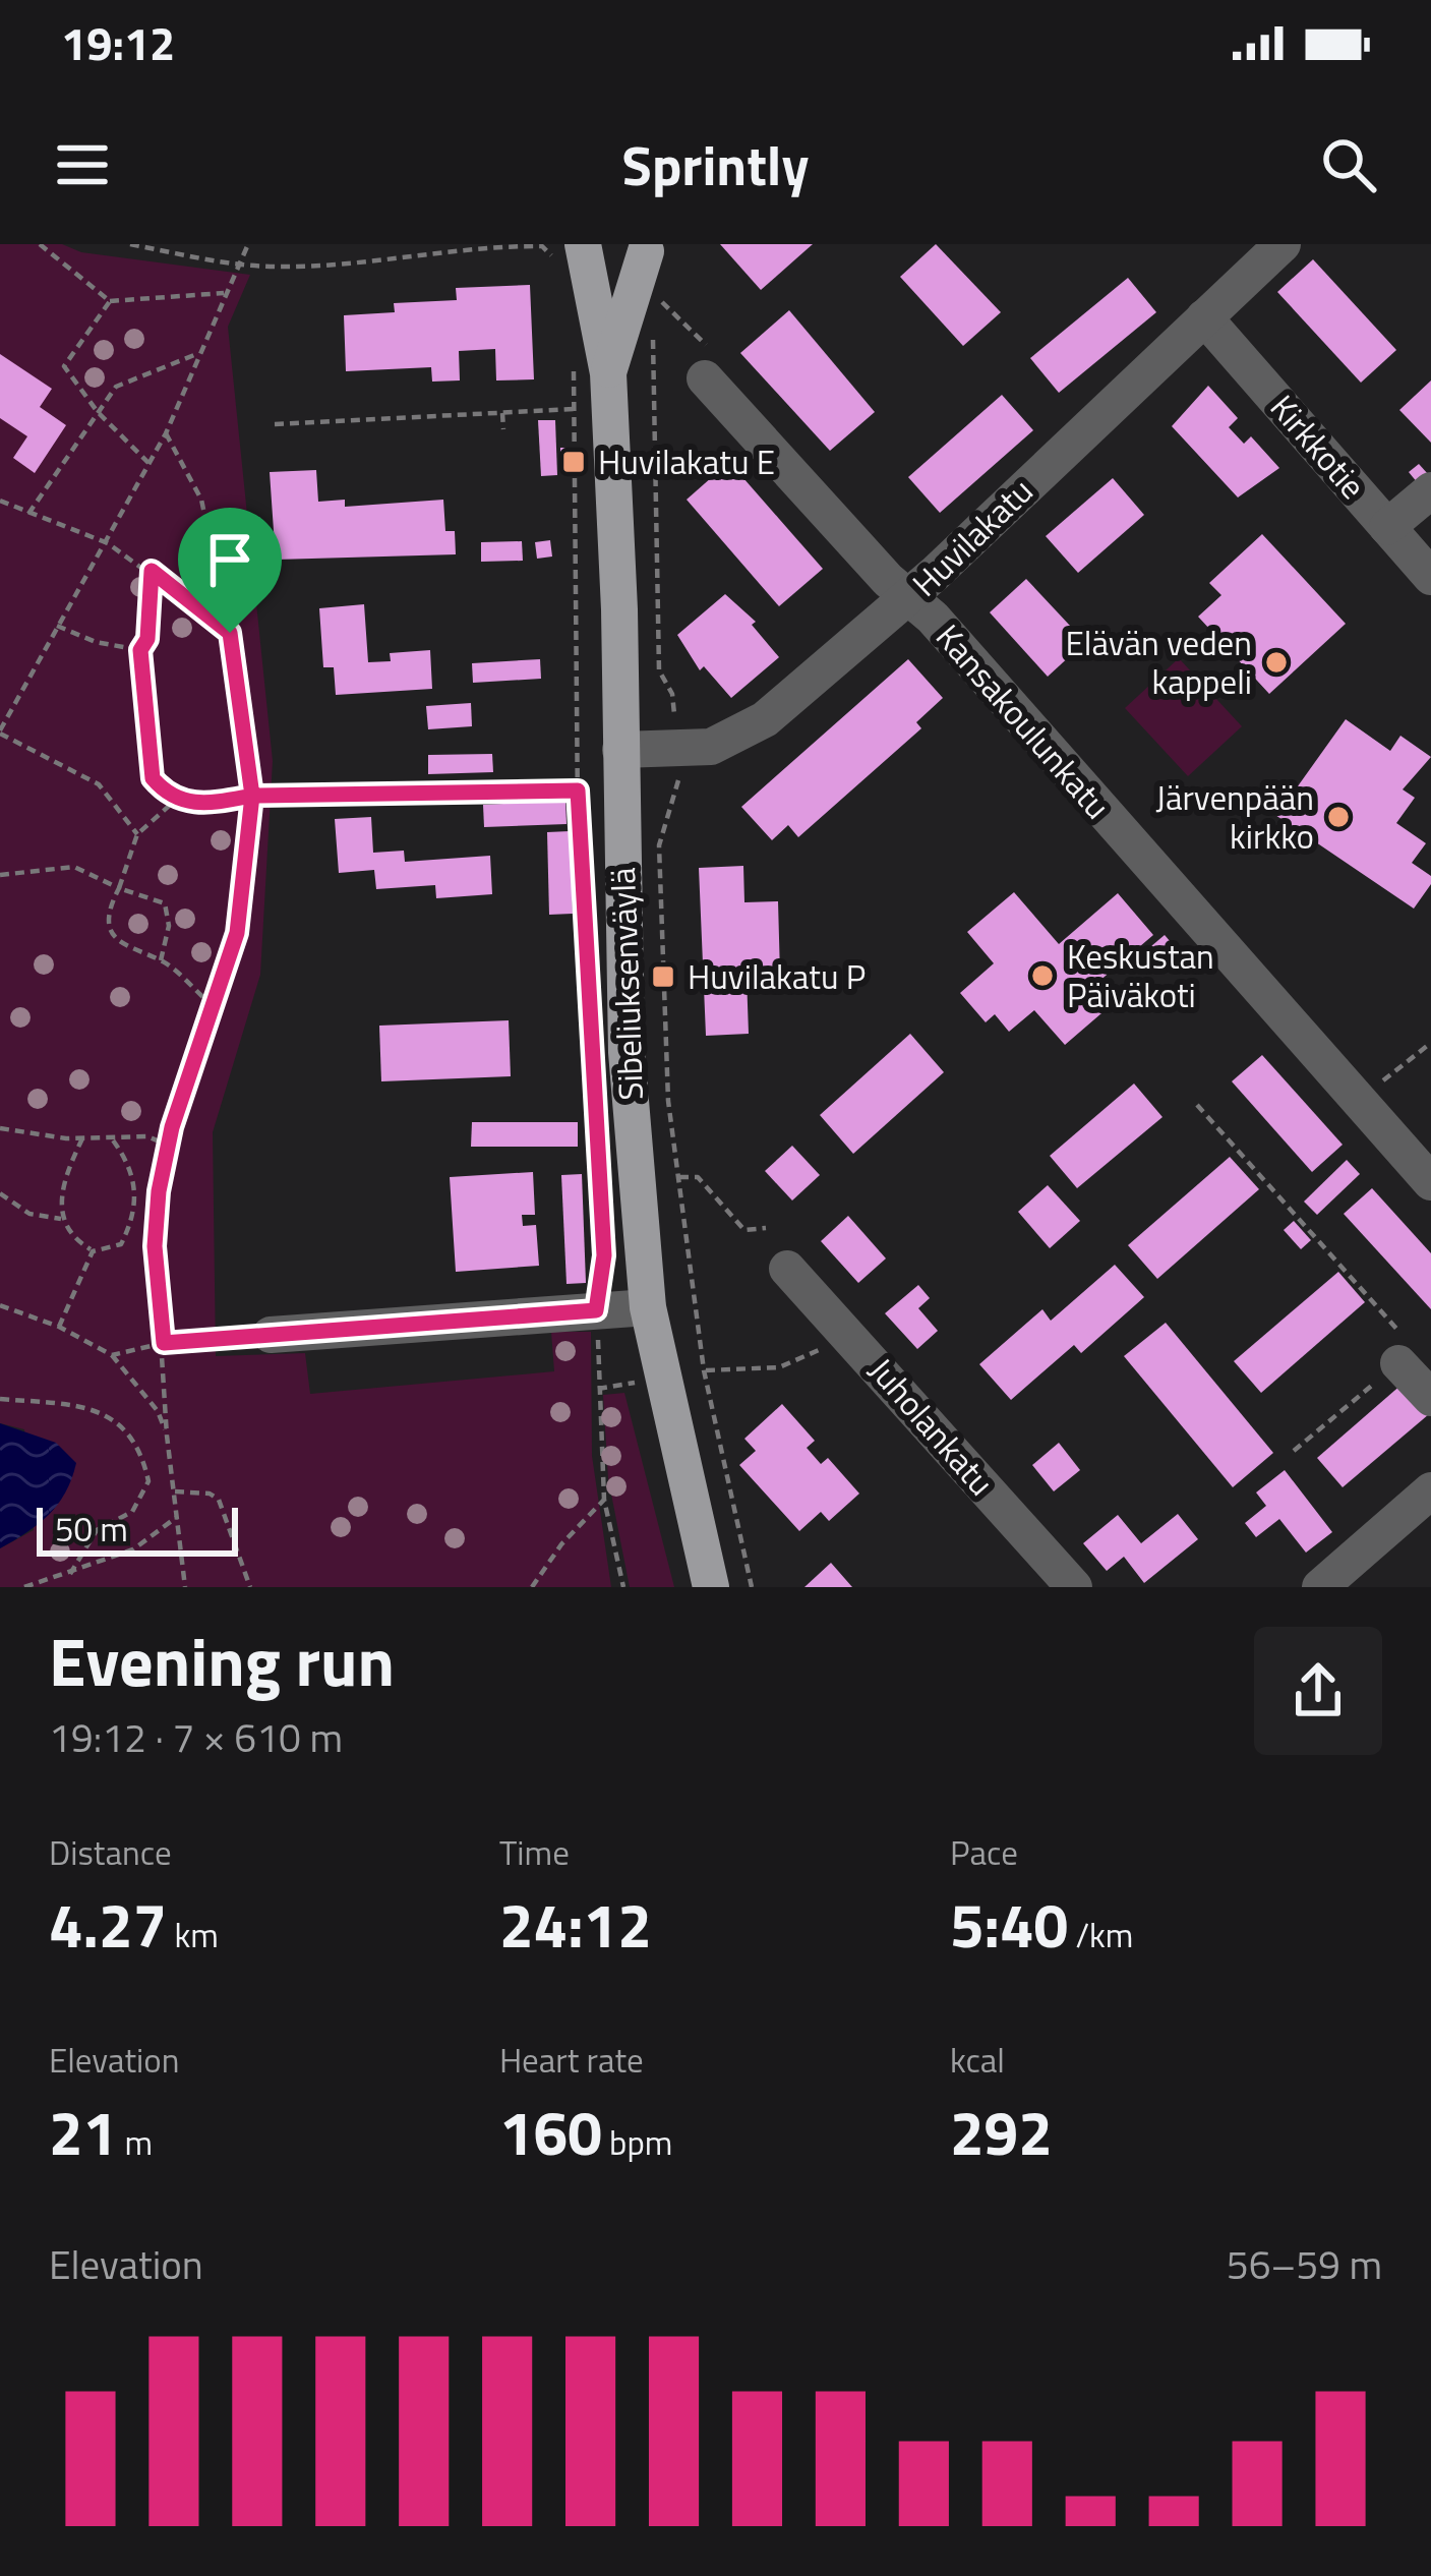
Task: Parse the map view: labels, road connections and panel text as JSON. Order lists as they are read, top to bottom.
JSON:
{
  "streets": {
    "main road": ["Sibeliuksenväylä"],
    "street": [
      "Kirkkotie",
      "Huvilakatu",
      "Kansakoulunkatu",
      "Juholankatu"
    ]
  },
  "crossings": [
    ["Kirkkotie", "Huvilakatu"],
    ["Huvilakatu", "Kansakoulunkatu"],
    ["Huvilakatu", "Sibeliuksenväylä"]
  ],
  "places": {
    "transit": ["Huvilakatu E", "Huvilakatu P"],
    "other": ["Elävän veden kappeli", "Järvenpään kirkko", "Keskustan Päiväkoti"]
  },
  "scale_bar": "50 m",
  "page": {
    "status": "19:12",
    "header": "Sprintly",
    "scale": "50 m",
    "heading": ["Evening run", "19:12 · 7 × 610 m"],
    "stats": [
      ["Distance", "4.27 km"],
      ["Time", "24:12"],
      ["Pace", "5:40 /km"],
      ["Elevation", "21 m"],
      ["Heart rate", "160 bpm"],
      ["kcal", "292"]
    ],
    "chart": ["Elevation", "56–59 m"]
  }
}
